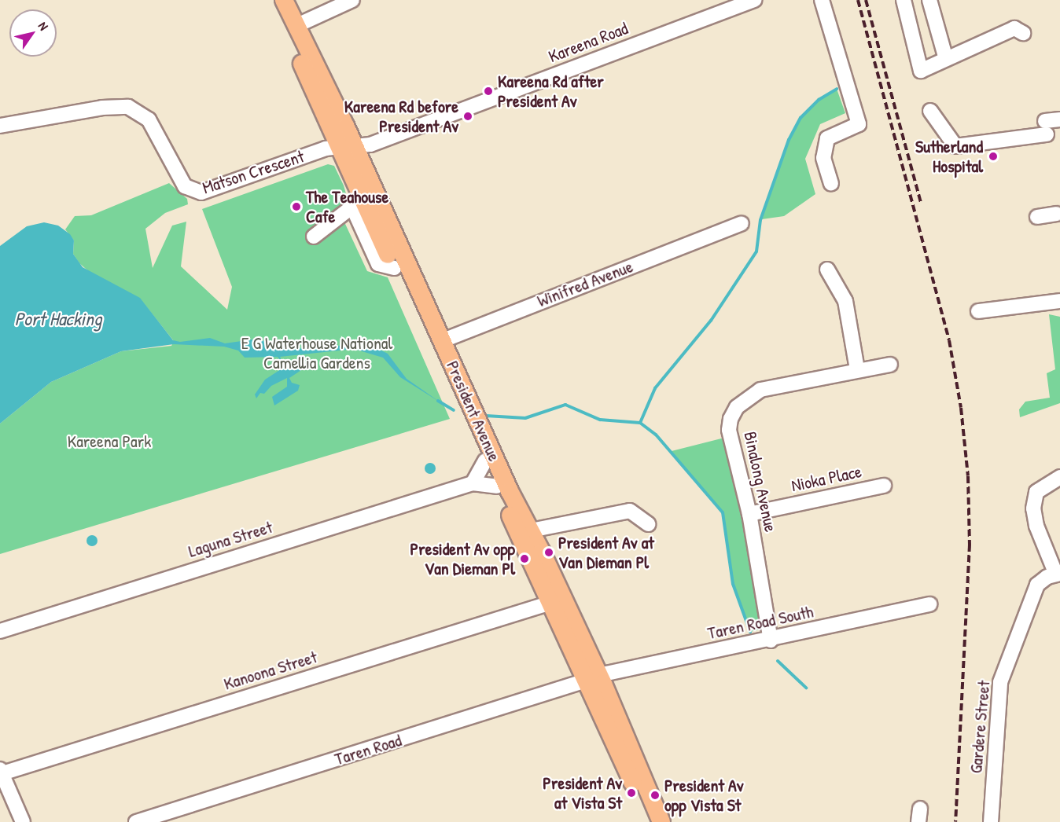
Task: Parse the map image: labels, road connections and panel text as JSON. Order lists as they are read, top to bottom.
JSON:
{
  "streets": {
    "main road": ["President Avenue"],
    "street": [
      "Kareena Road",
      "Matson Crescent",
      "Winifred Avenue",
      "Nioka Place",
      "Binalong Avenue",
      "Laguna Street",
      "Taren Road South",
      "Kanoona Street",
      "Gardere Street",
      "Taren Road"
    ]
  },
  "crossings": [
    ["Kareena Road", "Matson Crescent"],
    ["Kareena Road", "President Avenue"],
    ["Matson Crescent", "President Avenue"],
    ["Winifred Avenue", "President Avenue"],
    ["President Avenue", "Laguna Street"],
    ["President Avenue", "Taren Road South"],
    ["President Avenue", "Kanoona Street"],
    ["President Avenue", "Taren Road"],
    ["Nioka Place", "Binalong Avenue"],
    ["Binalong Avenue", "Taren Road South"],
    ["Taren Road South", "Taren Road"]
  ],
  "water": ["Port Hacking"],
  "parks": ["E G Waterhouse National Camellia Gardens", "Kareena Park"],
  "places": [
    "Kareena Rd after President Av",
    "Kareena Rd before President Av",
    "Sutherland Hospital",
    "The Teahouse Cafe",
    "President Av at Van Dieman Pl",
    "President Av opp Van Dieman Pl",
    "President Av at Vista St",
    "President Av opp Vista St"
  ],
  "north": "top right"
}
